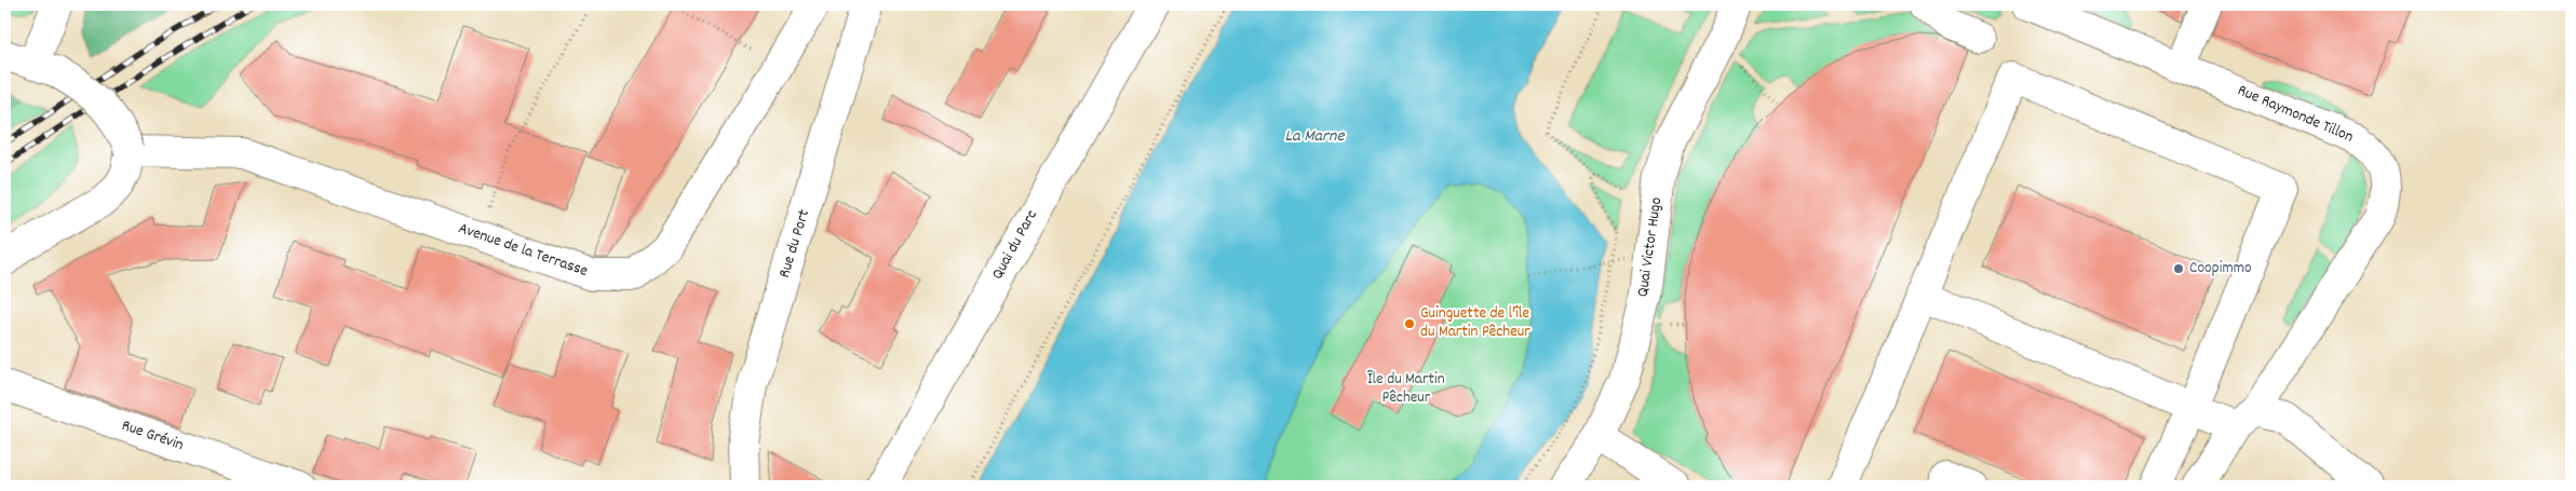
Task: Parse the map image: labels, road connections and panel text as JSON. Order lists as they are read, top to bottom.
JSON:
{
  "streets": {
    "street": [
      "Rue Raymonde Tillon",
      "Rue du Port",
      "Quai du Parc",
      "Quai Victor Hugo",
      "Avenue de la Terrasse",
      "Rue Grévin"
    ]
  },
  "water": ["La Marne"],
  "parks": ["Île du Martin Pêcheur"],
  "places": ["Coopimmo", "Guinguette de l'île du Martin Pêcheur"]
}
